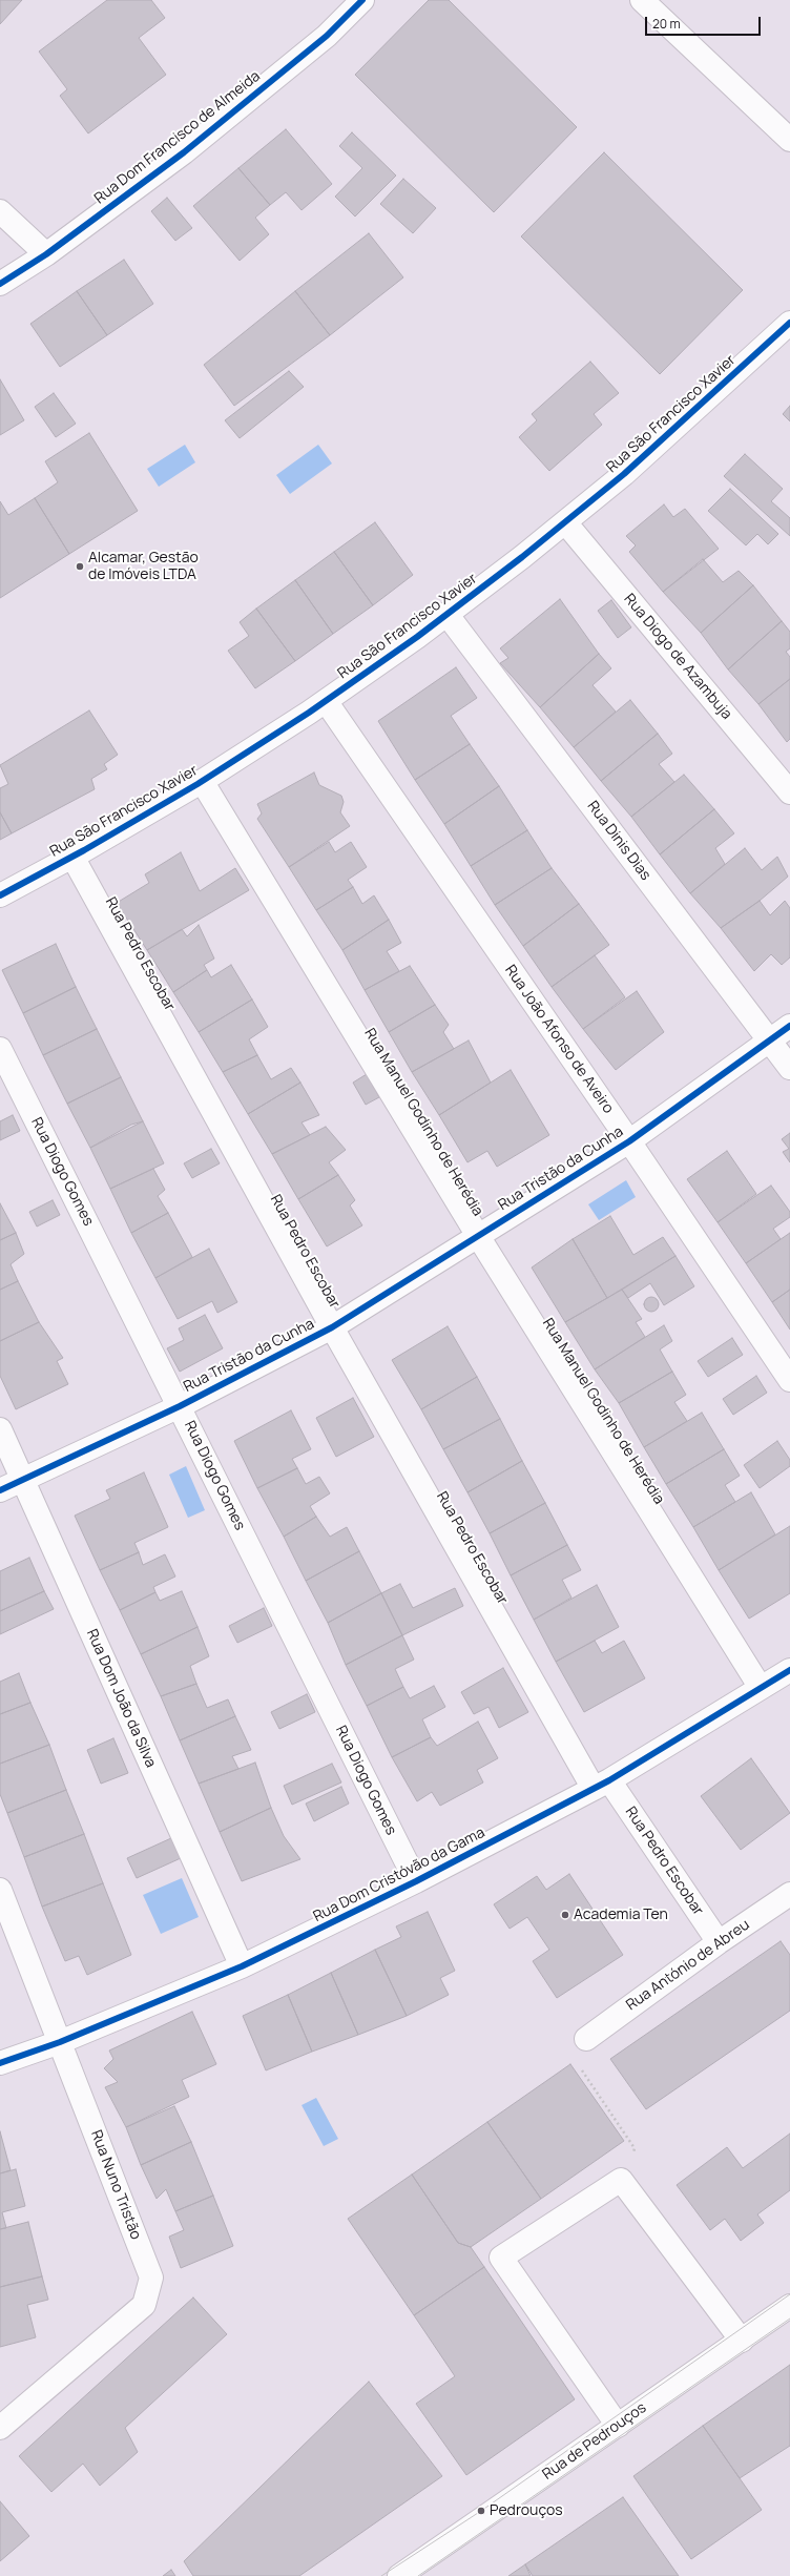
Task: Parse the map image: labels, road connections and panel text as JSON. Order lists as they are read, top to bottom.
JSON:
{
  "streets": {
    "street": [
      "Rua Dom Francisco de Almeida",
      "Rua São Francisco Xavier",
      "Rua Diogo de Azambuja",
      "Rua Dinis Dias",
      "Rua Pedro Escobar",
      "Rua João Afonso de Aveiro",
      "Rua Manuel Godinho de Herédia",
      "Rua Tristão da Cunha",
      "Rua Diogo Gomes",
      "Rua Dom João da Silva",
      "Rua Dom Cristóvão da Gama",
      "Rua António de Abreu",
      "Rua Nuno Tristão",
      "Rua de Pedrouços"
    ]
  },
  "crossings": [
    ["Rua São Francisco Xavier", "Rua Diogo de Azambuja"],
    ["Rua São Francisco Xavier", "Rua Dinis Dias"],
    ["Rua São Francisco Xavier", "Rua Pedro Escobar"],
    ["Rua São Francisco Xavier", "Rua João Afonso de Aveiro"],
    ["Rua São Francisco Xavier", "Rua Manuel Godinho de Herédia"],
    ["Rua Dinis Dias", "Rua Tristão da Cunha"],
    ["Rua Pedro Escobar", "Rua Tristão da Cunha"],
    ["Rua Pedro Escobar", "Rua Dom Cristóvão da Gama"],
    ["Rua Pedro Escobar", "Rua António de Abreu"],
    ["Rua João Afonso de Aveiro", "Rua Tristão da Cunha"],
    ["Rua Manuel Godinho de Herédia", "Rua Tristão da Cunha"],
    ["Rua Manuel Godinho de Herédia", "Rua Dom Cristóvão da Gama"],
    ["Rua Tristão da Cunha", "Rua Diogo Gomes"],
    ["Rua Tristão da Cunha", "Rua Dom João da Silva"],
    ["Rua Diogo Gomes", "Rua Dom Cristóvão da Gama"],
    ["Rua Dom João da Silva", "Rua Dom Cristóvão da Gama"],
    ["Rua Dom Cristóvão da Gama", "Rua Nuno Tristão"]
  ],
  "places": ["Alcamar, Gestão de Imóveis LTDA", "Academia Ten", "Pedrouços"],
  "scale_bar": "20 m"
}
